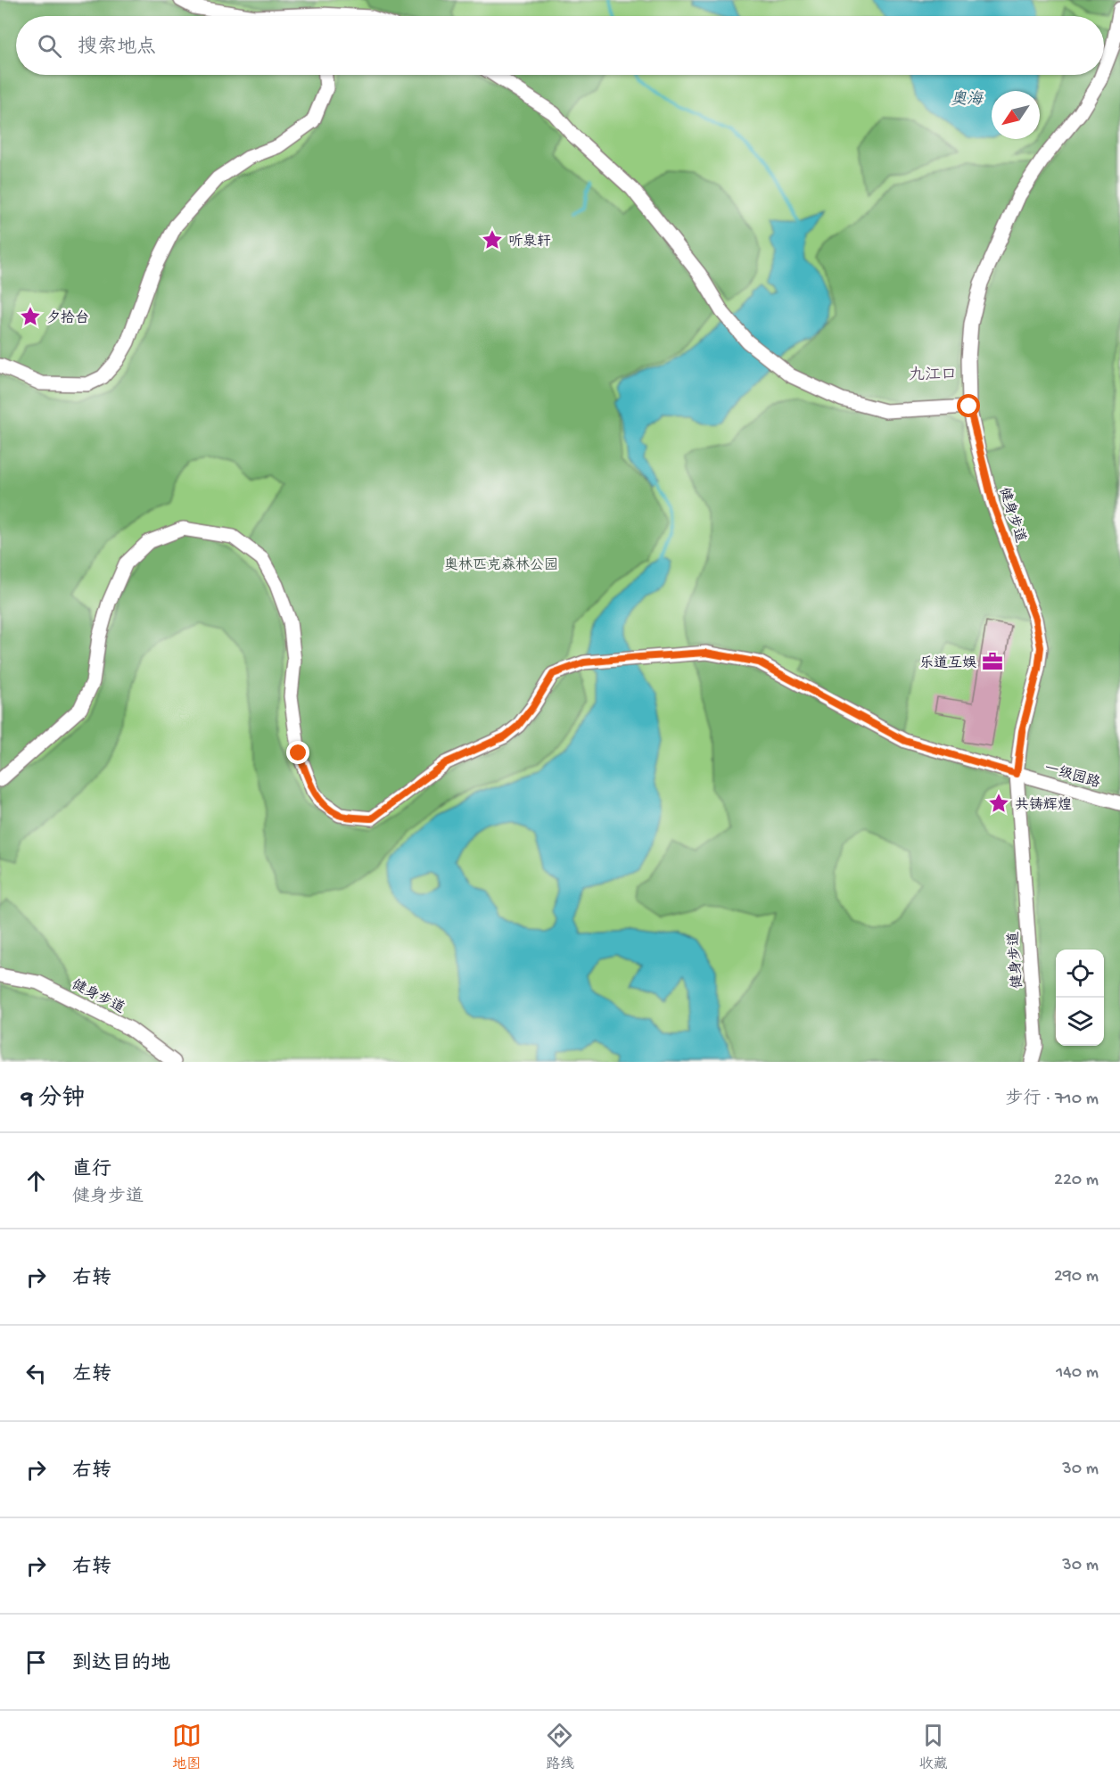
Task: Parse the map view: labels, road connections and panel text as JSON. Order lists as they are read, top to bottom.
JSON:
{
  "streets": {
    "street": ["健身步道", "一级园路"]
  },
  "crossings": [
    ["健身步道", "一级园路"]
  ],
  "districts": ["九江口"],
  "water": ["奥海"],
  "parks": ["奥林匹克森林公园"],
  "places": {
    "place": ["听泉轩", "夕拾台", "共铸辉煌"],
    "office": ["乐道互娱"]
  },
  "north": "bottom left",
  "page": {
    "search": "搜索地点",
    "heading": ["9 分钟", "步行 · 710 m"],
    "list": [
      ["直行", "健身步道", "220 m"],
      ["右转", "290 m"],
      ["左转", "140 m"],
      ["右转", "30 m"],
      ["右转", "30 m"],
      "到达目的地"
    ],
    "nav": ["地图", "路线", "收藏"]
  }
}
